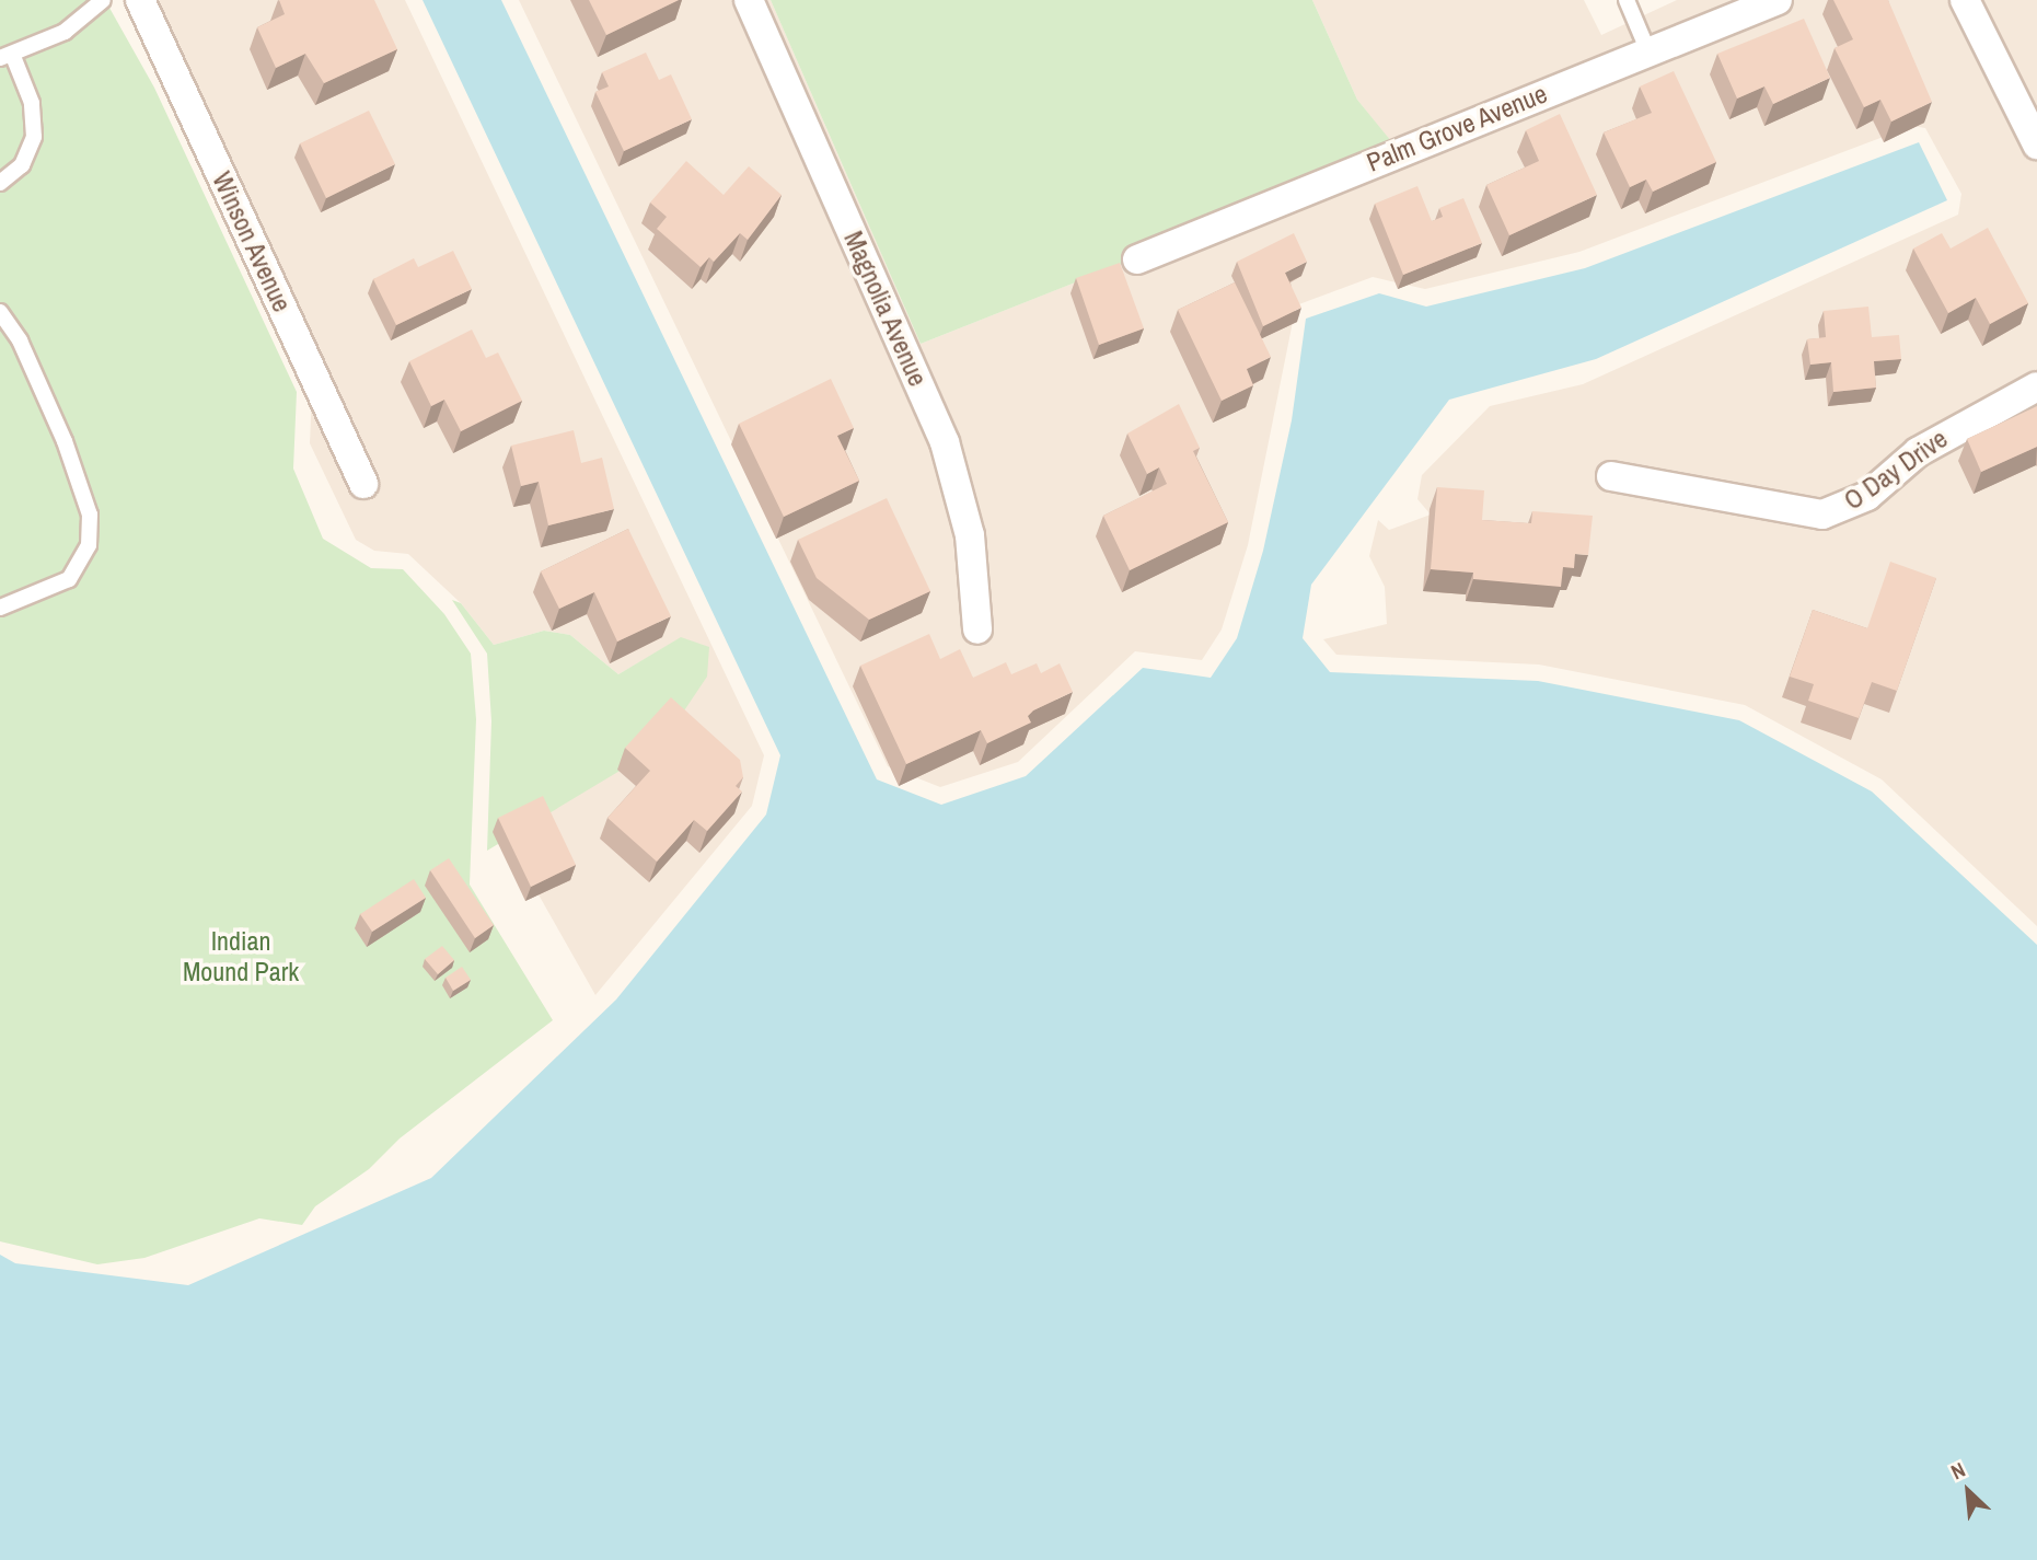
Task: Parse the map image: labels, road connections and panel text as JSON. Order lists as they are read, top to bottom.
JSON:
{
  "streets": {
    "street": [
      "Palm Grove Avenue",
      "Winson Avenue",
      "Magnolia Avenue",
      "O Day Drive"
    ]
  },
  "parks": ["Indian Mound Park"],
  "north": "top left"
}
